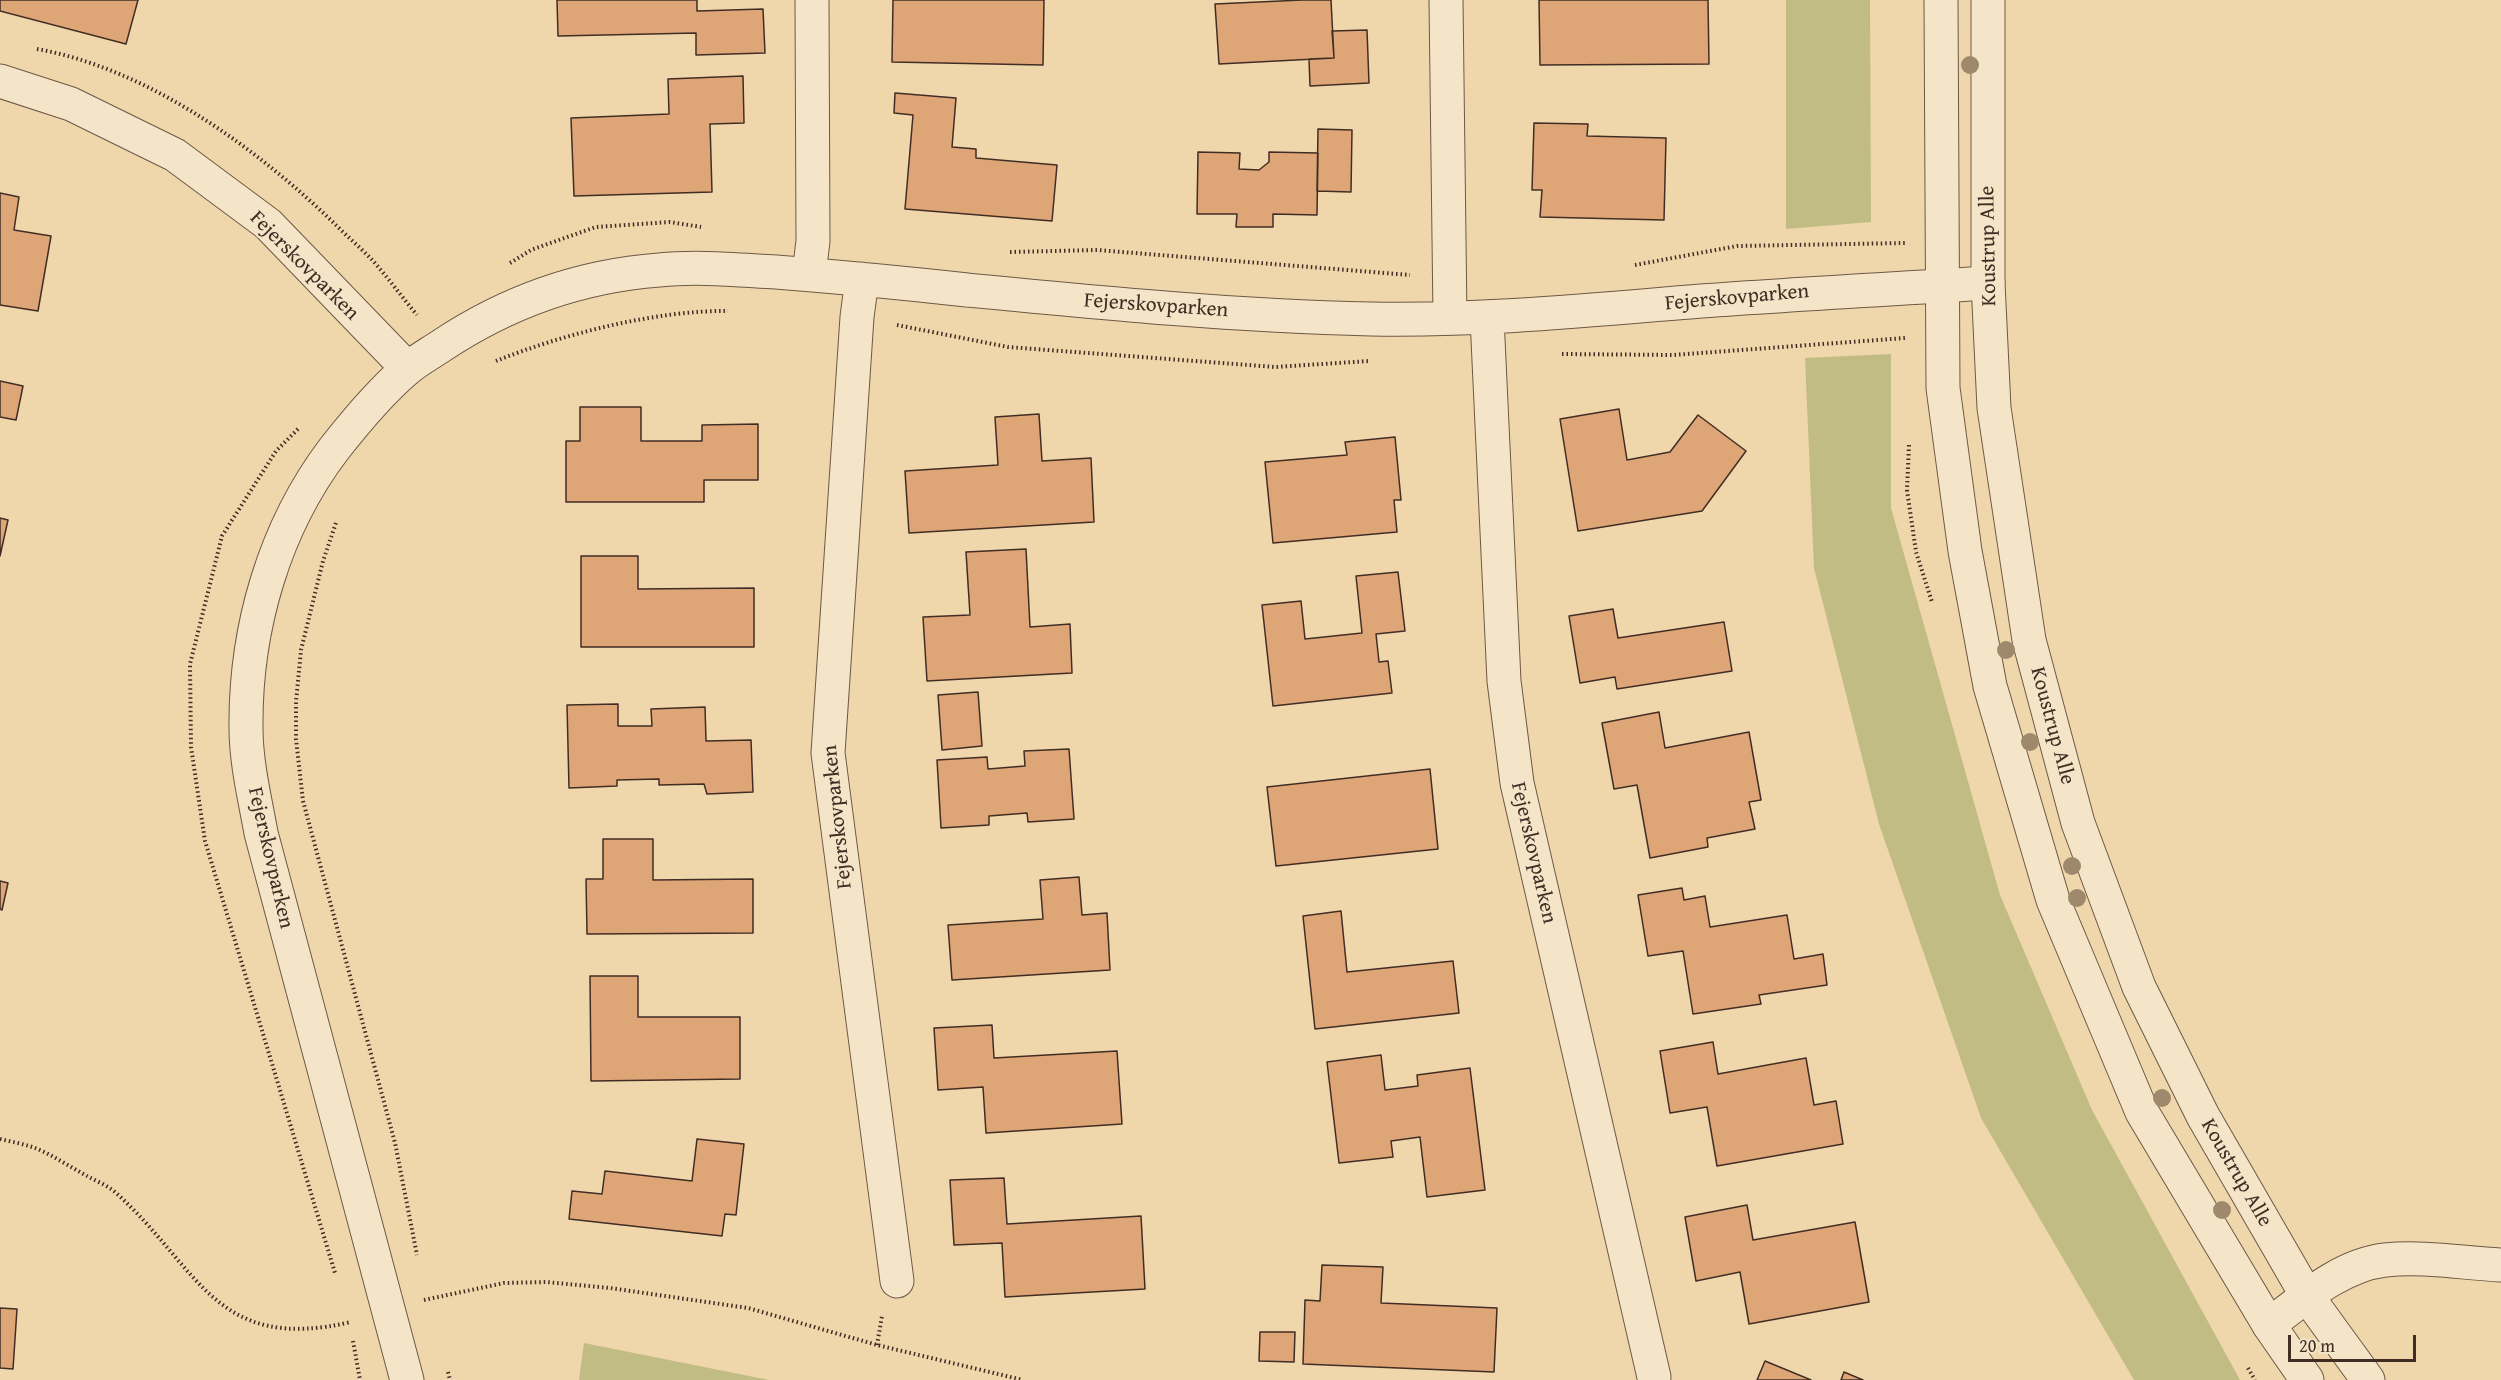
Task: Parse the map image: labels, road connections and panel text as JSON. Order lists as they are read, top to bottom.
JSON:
{
  "streets": {
    "street": ["Koustrup Alle", "Fejerskovparken"]
  },
  "crossings": [
    ["Koustrup Alle", "Fejerskovparken"]
  ],
  "scale_bar": "20 m"
}
